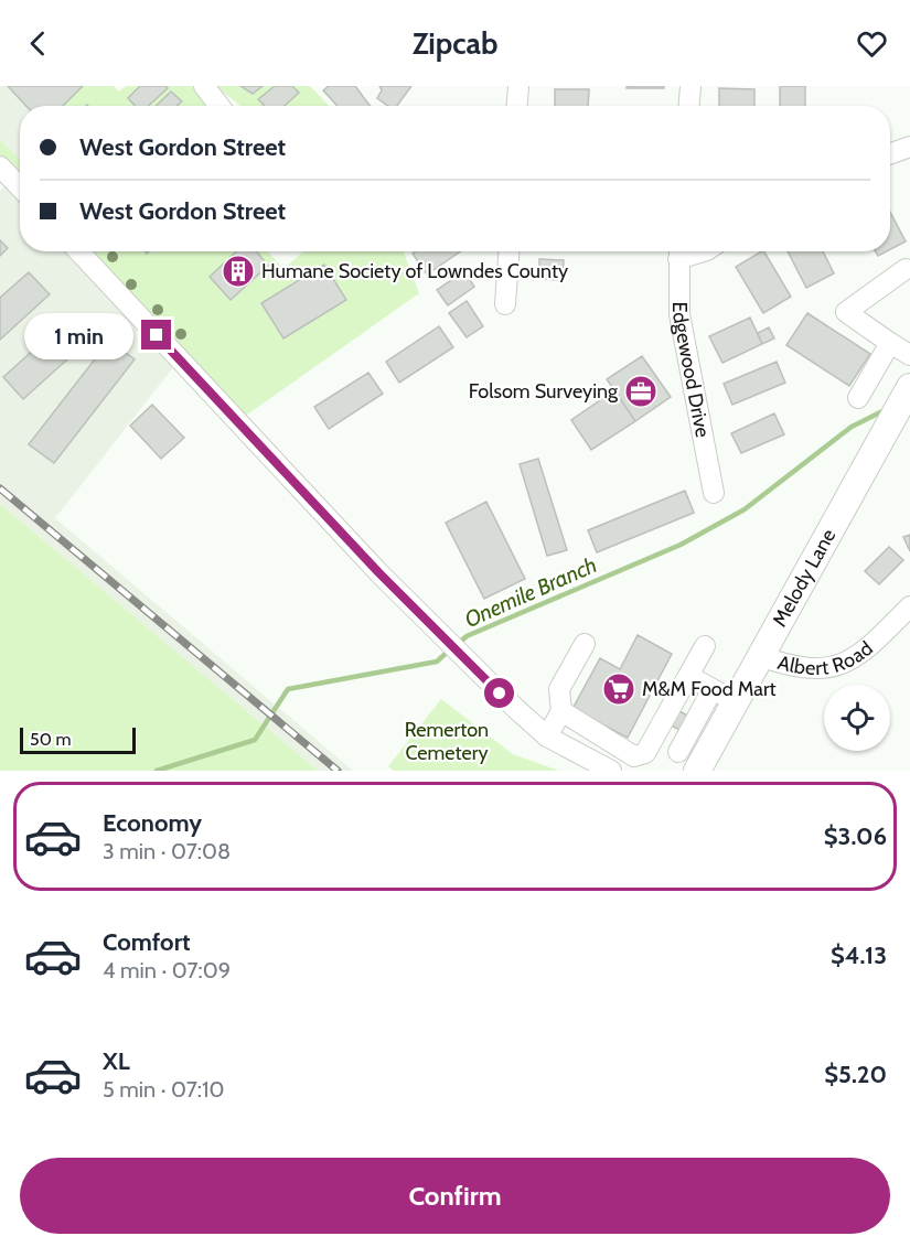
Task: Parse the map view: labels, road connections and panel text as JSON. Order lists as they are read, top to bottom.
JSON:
{
  "streets": {
    "main road": ["Melody Lane"],
    "street": ["Edgewood Drive", "Albert Road"]
  },
  "crossings": [
    ["Melody Lane", "Albert Road"]
  ],
  "water": ["Onemile Branch"],
  "parks": ["Remerton Cemetery"],
  "places": {
    "building": ["Humane Society of Lowndes County"],
    "office": ["Folsom Surveying"],
    "supermarket": ["M&M Food Mart"]
  },
  "scale_bar": "50 m",
  "page": {
    "header": "Zipcab",
    "banner": ["West Gordon Street", "West Gordon Street"],
    "bubble": "1 min",
    "scale": "50 m",
    "list": [
      {
        "name": "Economy",
        "note": "3 min · 07:08",
        "value": "$3.06"
      },
      {
        "name": "Comfort",
        "note": "4 min · 07:09",
        "value": "$4.13"
      },
      {
        "name": "XL",
        "note": "5 min · 07:10",
        "value": "$5.20"
      }
    ],
    "buttons": "Confirm"
  }
}
